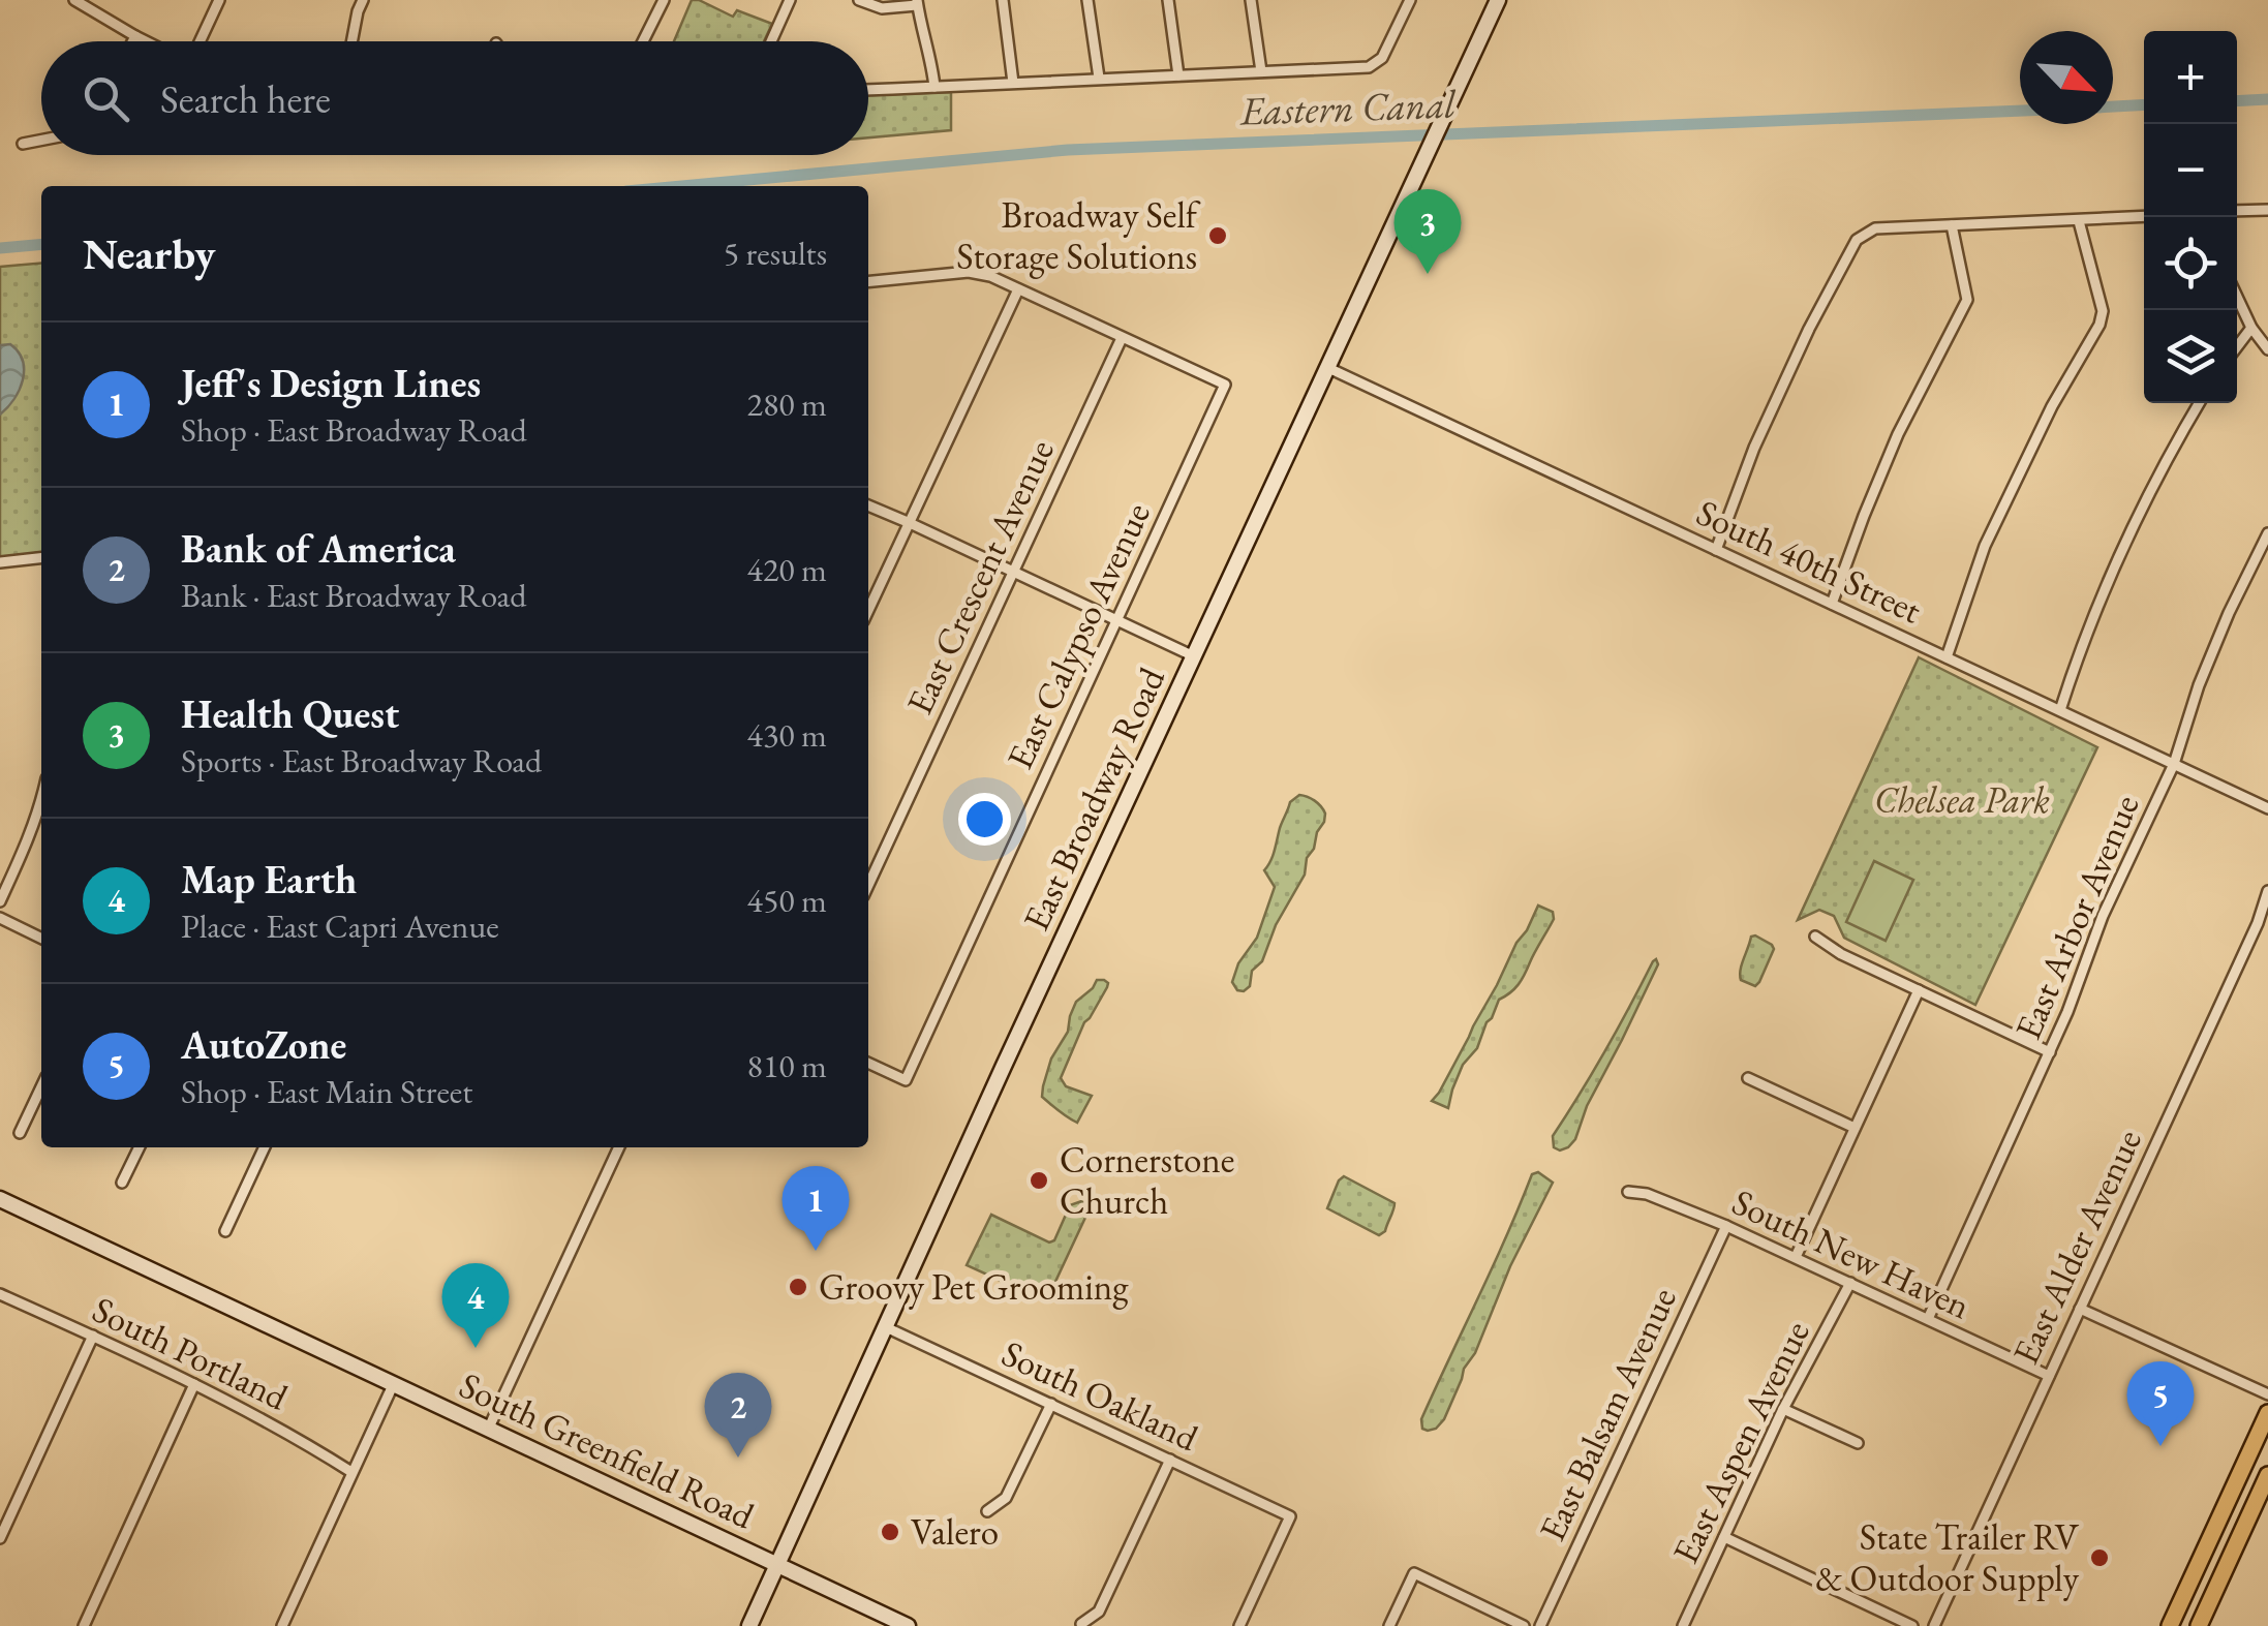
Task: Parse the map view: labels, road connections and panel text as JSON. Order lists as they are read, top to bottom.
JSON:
{
  "streets": {
    "main road": ["East Broadway Road", "South Greenfield Road"],
    "street": [
      "South 40th Street",
      "East Crescent Avenue",
      "East Calypso Avenue",
      "East Arbor Avenue",
      "East Alder Avenue",
      "South New Haven",
      "South Portland",
      "South Oakland",
      "East Balsam Avenue",
      "East Aspen Avenue"
    ]
  },
  "crossings": [
    ["South 40th Street", "East Broadway Road"],
    ["South 40th Street", "East Arbor Avenue"],
    ["East Crescent Avenue", "East Calypso Avenue"],
    ["East Broadway Road", "South Oakland"],
    ["East Broadway Road", "South Greenfield Road"],
    ["East Arbor Avenue", "South New Haven"],
    ["East Alder Avenue", "South New Haven"],
    ["South New Haven", "East Balsam Avenue"],
    ["South New Haven", "East Aspen Avenue"]
  ],
  "water": ["Eastern Canal"],
  "parks": ["Chelsea Park"],
  "places": [
    "Broadway Self Storage Solutions",
    "Cornerstone Church",
    "Groovy Pet Grooming",
    "Valero",
    "State Trailer RV & Outdoor Supply"
  ],
  "north": "bottom right",
  "page": {
    "map_buttons": ["+", "−"],
    "search": "Search here",
    "heading": ["Nearby", "5 results"],
    "pins": [
      "3",
      "1",
      "4",
      "5",
      "2"
    ],
    "list": [
      {
        "mark": "1",
        "name": "Jeff's Design Lines",
        "note": "Shop · East Broadway Road",
        "value": "280 m"
      },
      {
        "mark": "2",
        "name": "Bank of America",
        "note": "Bank · East Broadway Road",
        "value": "420 m"
      },
      {
        "mark": "3",
        "name": "Health Quest",
        "note": "Sports · East Broadway Road",
        "value": "430 m"
      },
      {
        "mark": "4",
        "name": "Map Earth",
        "note": "Place · East Capri Avenue",
        "value": "450 m"
      },
      {
        "mark": "5",
        "name": "AutoZone",
        "note": "Shop · East Main Street",
        "value": "810 m"
      }
    ]
  }
}
